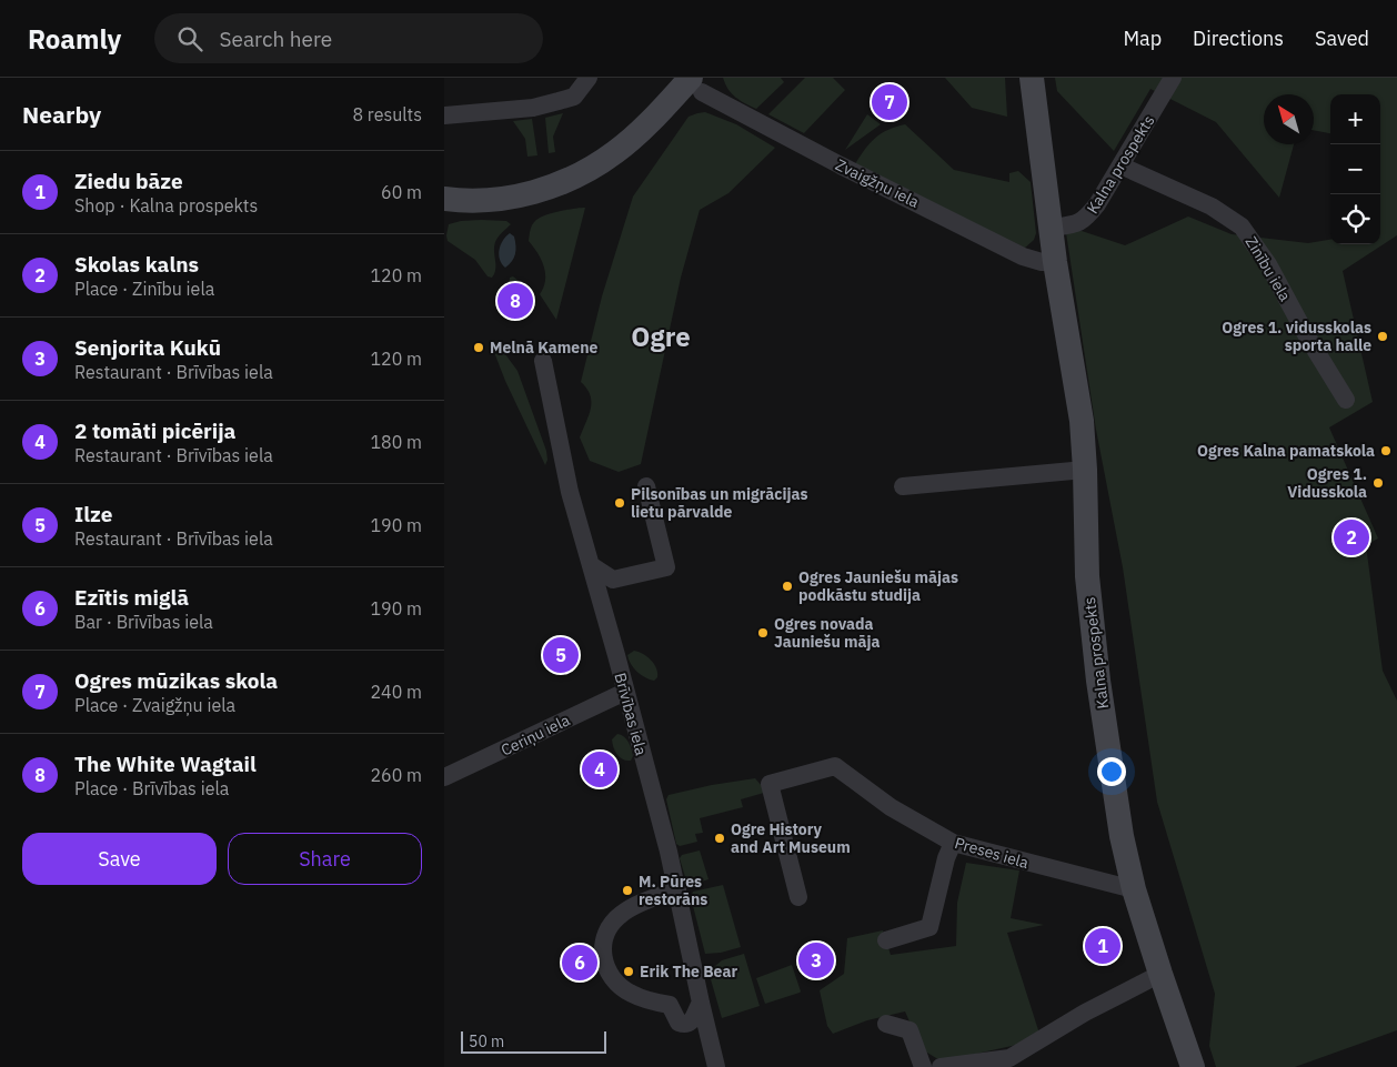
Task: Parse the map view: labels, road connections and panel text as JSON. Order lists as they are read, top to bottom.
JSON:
{
  "streets": {
    "main road": ["Kalna prospekts"],
    "street": [
      "Zvaigžņu iela",
      "Zinību iela",
      "Brīvības iela",
      "Ceriņu iela",
      "Preses iela"
    ]
  },
  "crossings": [
    ["Kalna prospekts", "Zvaigžņu iela"],
    ["Kalna prospekts", "Zinību iela"],
    ["Kalna prospekts", "Preses iela"],
    ["Brīvības iela", "Ceriņu iela"]
  ],
  "districts": ["Ogre"],
  "places": [
    "Ogres 1. vidusskolas sporta halle",
    "Melnā Kamene",
    "Ogres Kalna pamatskola",
    "Ogres 1. Vidusskola",
    "Pilsonības un migrācijas lietu pārvalde",
    "Ogres Jauniešu mājas podkāstu studija",
    "Ogres novada Jauniešu māja",
    "Ogre History and Art Museum",
    "M. Pūres restorāns",
    "Erik The Bear"
  ],
  "scale_bar": "50 m",
  "north": "top left",
  "page": {
    "header": "Roamly",
    "search": "Search here",
    "nav": ["Map", "Directions", "Saved"],
    "heading": ["Nearby", "8 results"],
    "pins": [
      "7",
      "8",
      "2",
      "5",
      "4",
      "1",
      "3",
      "6"
    ],
    "map_buttons": ["+", "−"],
    "list": [
      {
        "mark": "1",
        "name": "Ziedu bāze",
        "note": "Shop · Kalna prospekts",
        "value": "60 m"
      },
      {
        "mark": "2",
        "name": "Skolas kalns",
        "note": "Place · Zinību iela",
        "value": "120 m"
      },
      {
        "mark": "3",
        "name": "Senjorita Kukū",
        "note": "Restaurant · Brīvības iela",
        "value": "120 m"
      },
      {
        "mark": "4",
        "name": "2 tomāti picērija",
        "note": "Restaurant · Brīvības iela",
        "value": "180 m"
      },
      {
        "mark": "5",
        "name": "Ilze",
        "note": "Restaurant · Brīvības iela",
        "value": "190 m"
      },
      {
        "mark": "6",
        "name": "Ezītis miglā",
        "note": "Bar · Brīvības iela",
        "value": "190 m"
      },
      {
        "mark": "7",
        "name": "Ogres mūzikas skola",
        "note": "Place · Zvaigžņu iela",
        "value": "240 m"
      },
      {
        "mark": "8",
        "name": "The White Wagtail",
        "note": "Place · Brīvības iela",
        "value": "260 m"
      }
    ],
    "buttons": ["Save", "Share"],
    "scale": "50 m"
  }
}
